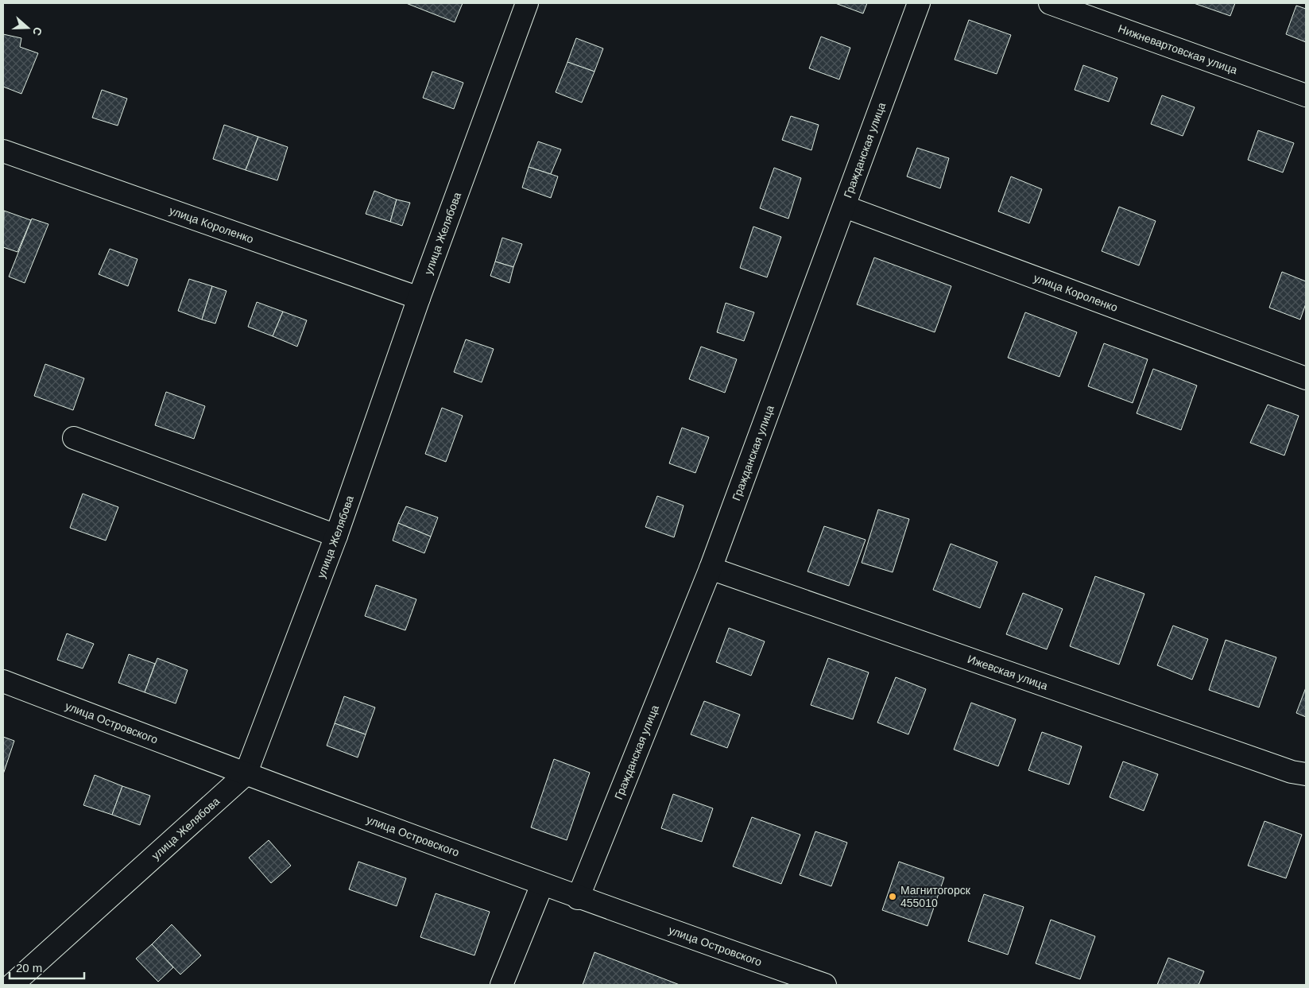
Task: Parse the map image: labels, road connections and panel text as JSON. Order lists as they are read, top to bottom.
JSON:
{
  "streets": {
    "street": [
      "Нижневартовская улица",
      "Гражданская улица",
      "улица Короленко",
      "улица Желябова",
      "Ижевская улица",
      "улица Островского"
    ]
  },
  "crossings": [
    ["Гражданская улица", "улица Короленко"],
    ["Гражданская улица", "Ижевская улица"],
    ["Гражданская улица", "улица Островского"],
    ["улица Короленко", "улица Желябова"],
    ["улица Желябова", "улица Островского"]
  ],
  "places": ["Магнитогорск 455010"],
  "scale_bar": "20 m",
  "north": "right"
}
